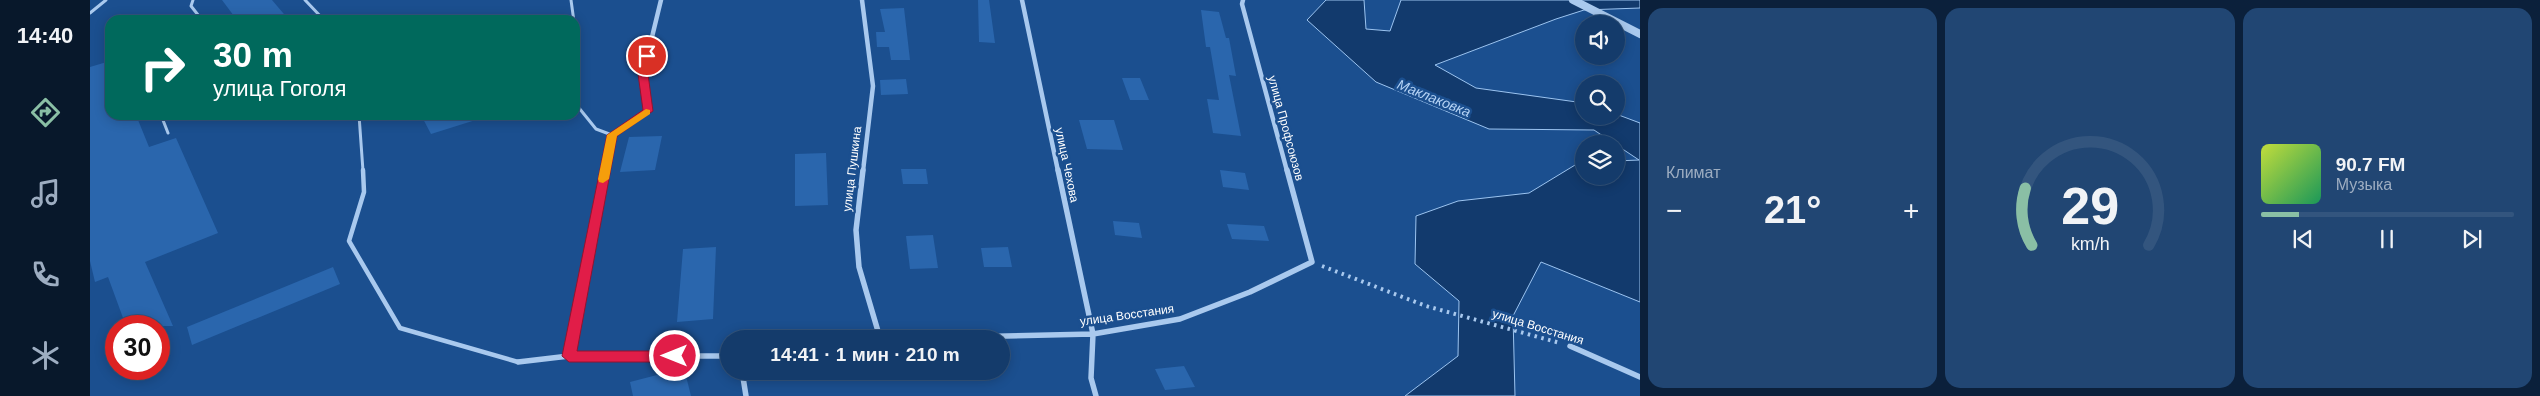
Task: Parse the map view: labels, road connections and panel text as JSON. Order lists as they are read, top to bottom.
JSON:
{
  "streets": {
    "street": [
      "улица Профсоюзов",
      "улица Чехова",
      "улица Пушкина",
      "улица Восстания"
    ]
  },
  "crossings": [
    ["улица Профсоюзов", "улица Восстания"],
    ["улица Чехова", "улица Восстания"]
  ],
  "water": ["Маклаковка"],
  "page": {
    "tabs": "14:40",
    "tile": "Климат",
    "turn": ["30 m", "улица Гоголя"],
    "song": ["90.7 FM", "Музыка"],
    "heat": ["−", "21°", "+"],
    "limit": "30",
    "trip": "14:41 · 1 мин · 210 m",
    "gauge": ["29", "km/h"]
  }
}
